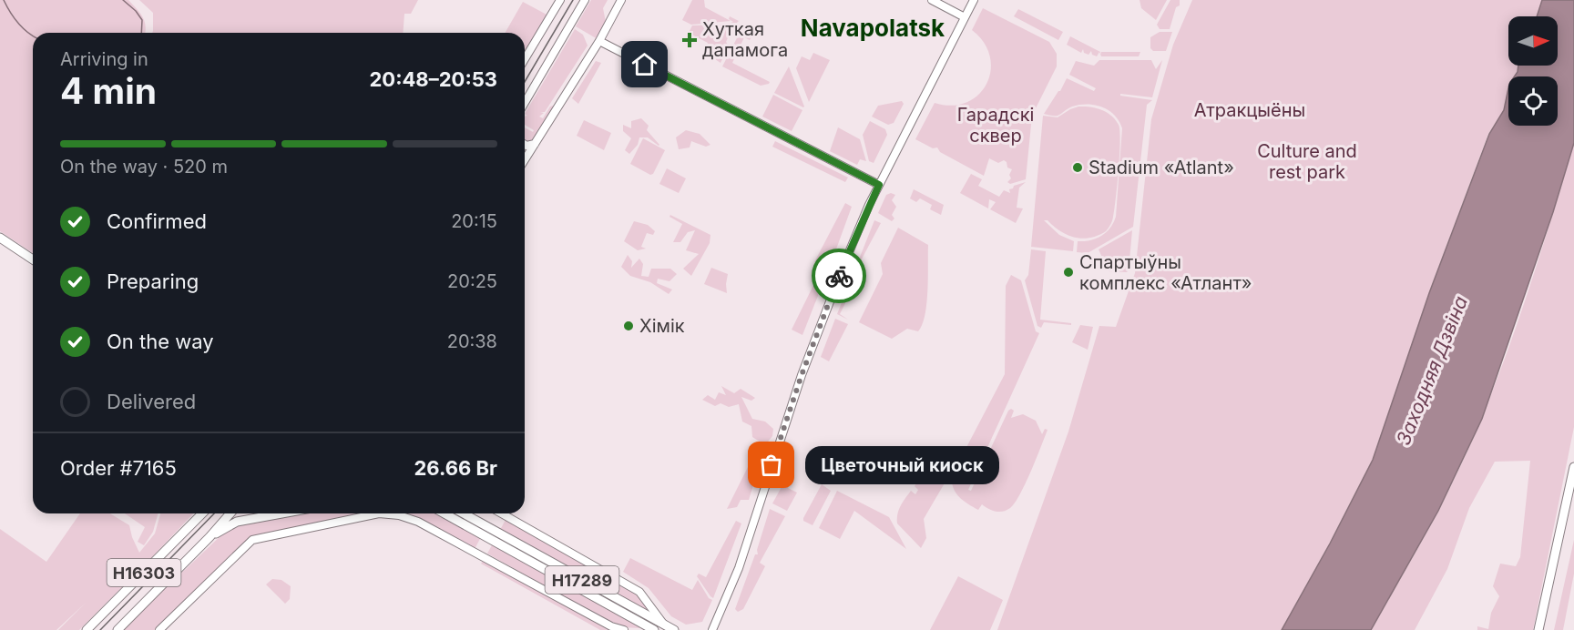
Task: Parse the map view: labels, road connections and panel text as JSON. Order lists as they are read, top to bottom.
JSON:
{
  "streets": {
    "main road": ["Н16303", "Н17289"]
  },
  "districts": ["Navapolatsk"],
  "water": ["Заходняя Дзвіна"],
  "parks": ["Атракцыёны", "Гарадскі сквер", "Culture and rest park"],
  "places": {
    "health": ["Хуткая дапамога"],
    "other": [
      "Stadium «Atlant»",
      "Спартыўны комплекс «Атлант»",
      "Хімік",
      "Цветочный киоск"
    ]
  },
  "north": "right",
  "page": {
    "heading": ["4 min", "Arriving in", "20:48–20:53"],
    "panel": ["Order #7165", "26.66 Br"],
    "bar": "On the way · 520 m",
    "list": [
      ["Confirmed", "20:15"],
      ["Preparing", "20:25"],
      ["On the way", "20:38"],
      "Delivered"
    ],
    "bubble": "Цветочный киоск"
  }
}
